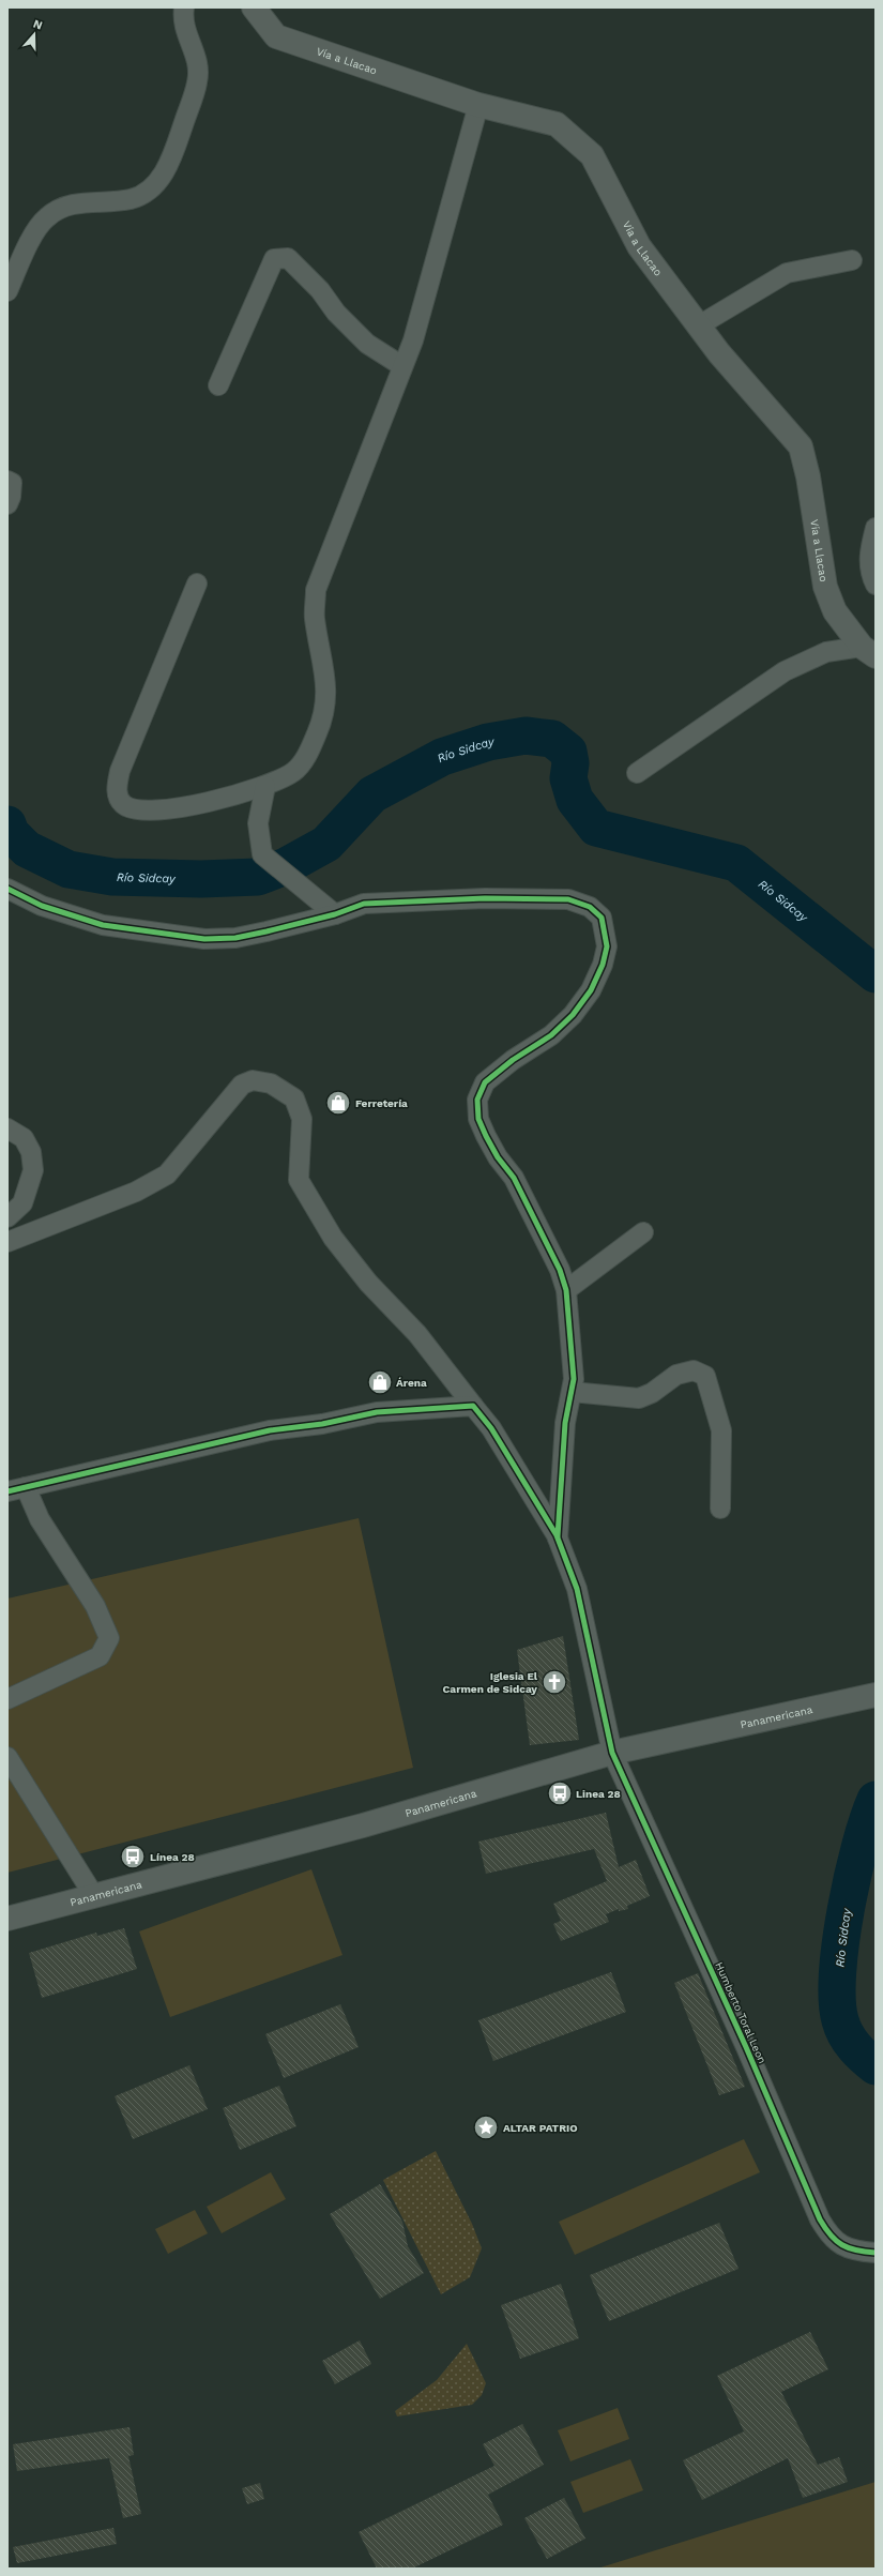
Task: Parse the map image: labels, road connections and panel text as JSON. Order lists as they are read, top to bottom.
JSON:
{
  "streets": {
    "street": ["Vía a Llacao", "Panamericana", "Humberto Toral Leon"]
  },
  "crossings": [
    ["Panamericana", "Humberto Toral Leon"]
  ],
  "water": ["Río Sidcay"],
  "places": {
    "shop": ["Ferretería", "Árena"],
    "church": ["Iglesia El Carmen de Sidcay"],
    "bus stop": ["Linea 28", "Línea 28"],
    "place": ["ALTAR PATRIO"]
  },
  "north": "top"
}
